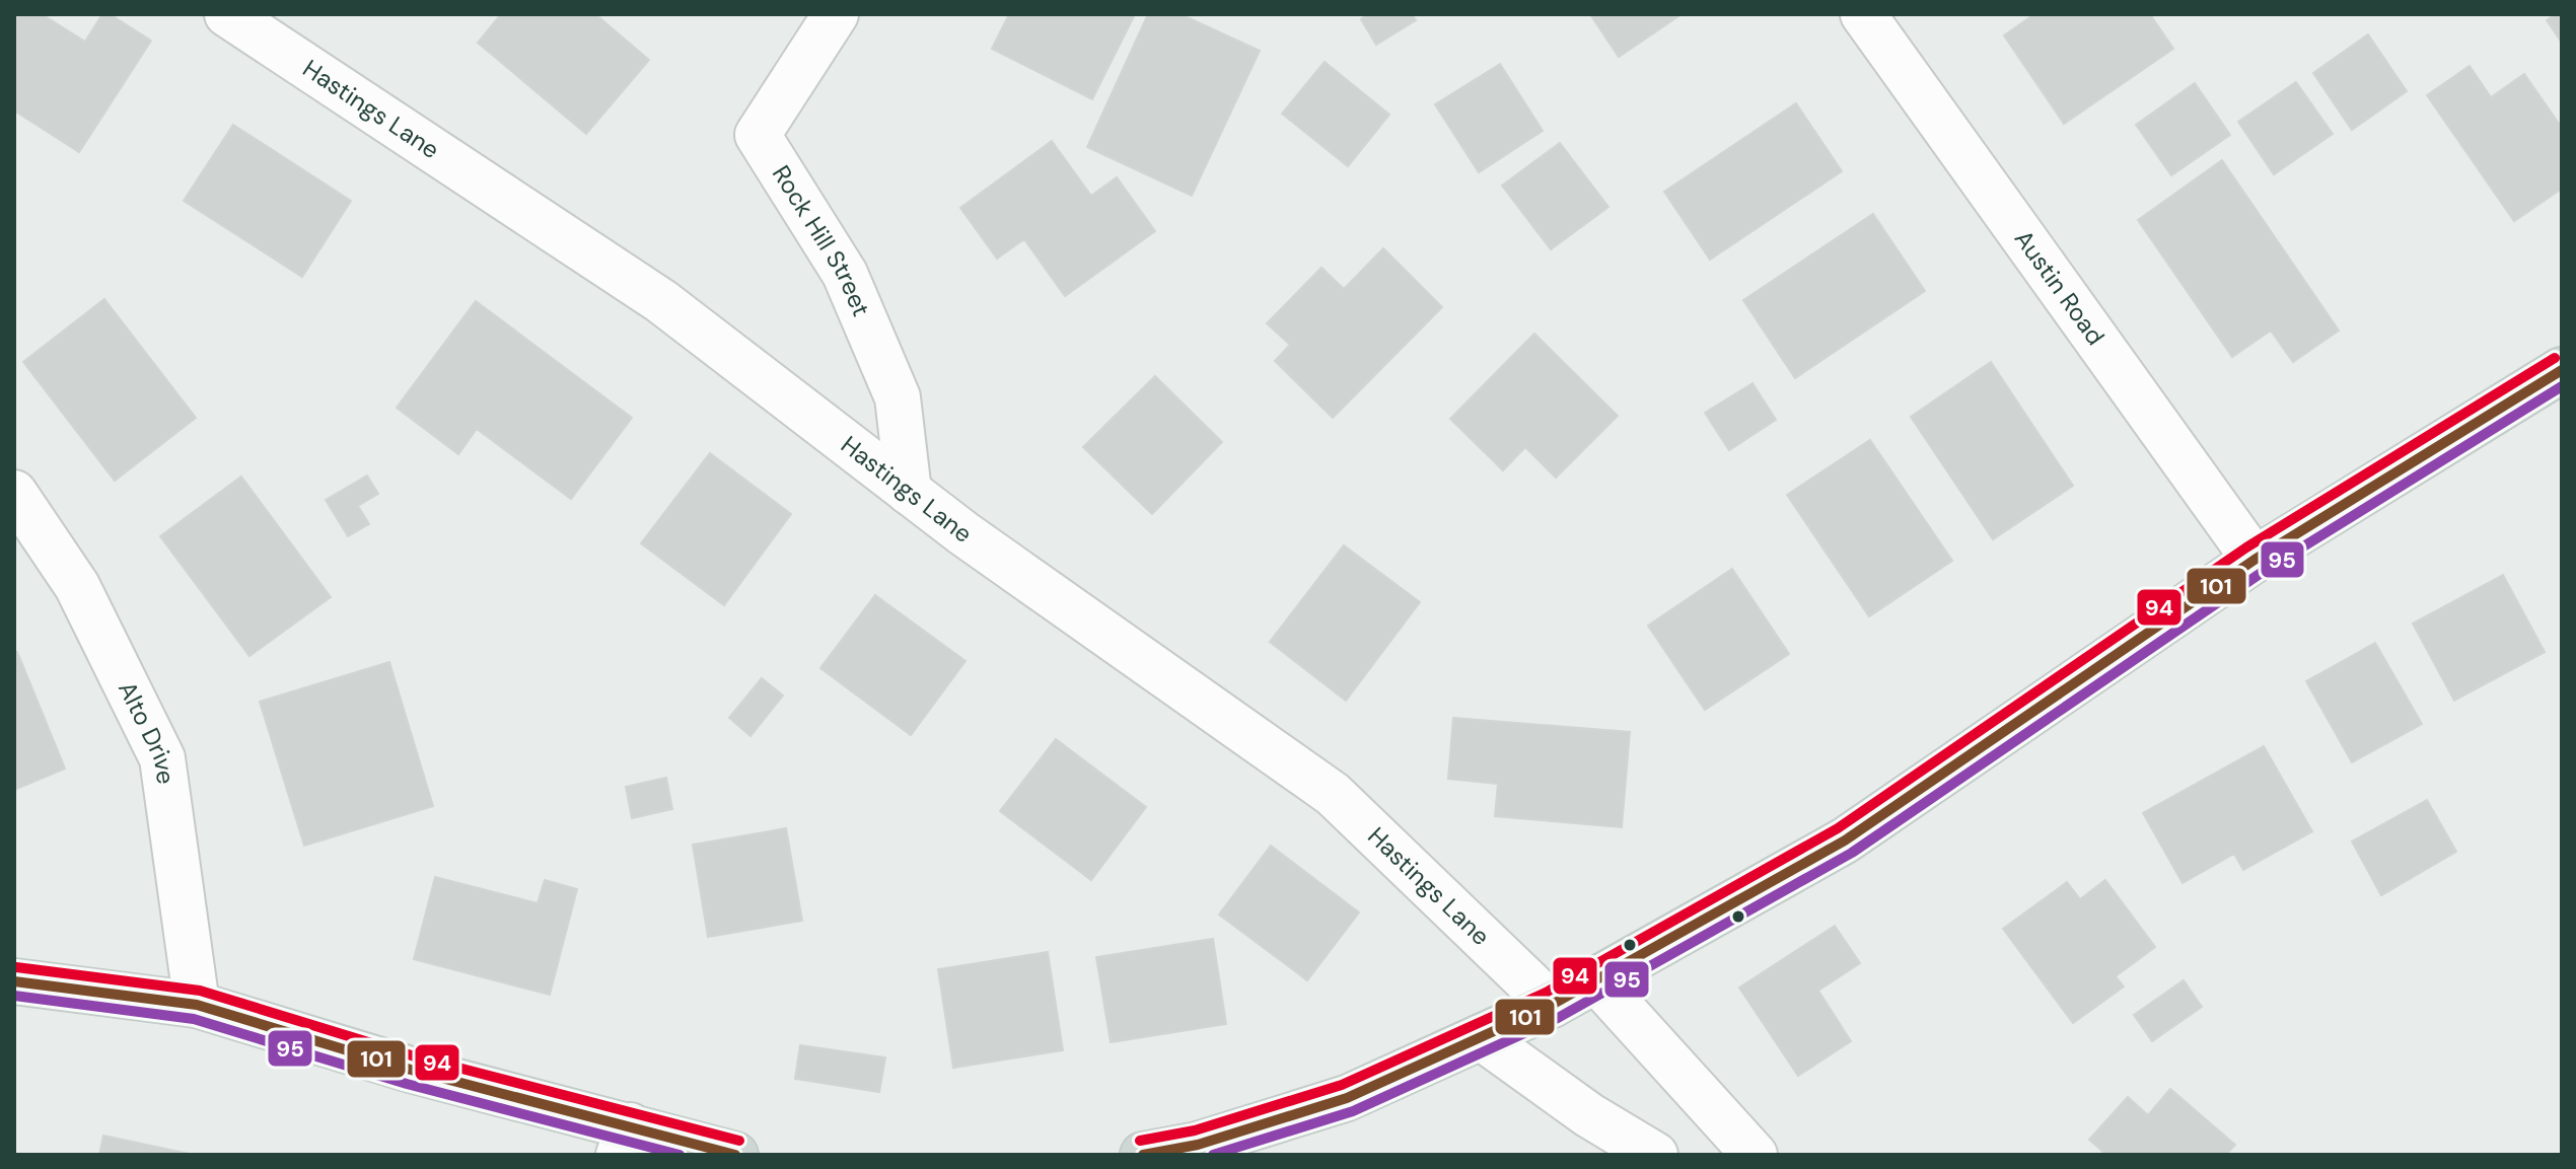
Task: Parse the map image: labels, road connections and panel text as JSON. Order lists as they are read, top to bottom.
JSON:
{
  "streets": {
    "street": [
      "Hastings Lane",
      "Rock Hill Street",
      "Austin Road",
      "Alto Drive"
    ]
  },
  "crossings": [
    ["Hastings Lane", "Rock Hill Street"]
  ],
  "lines": ["transit line 94", "transit line 101", "transit line 95"]
}
